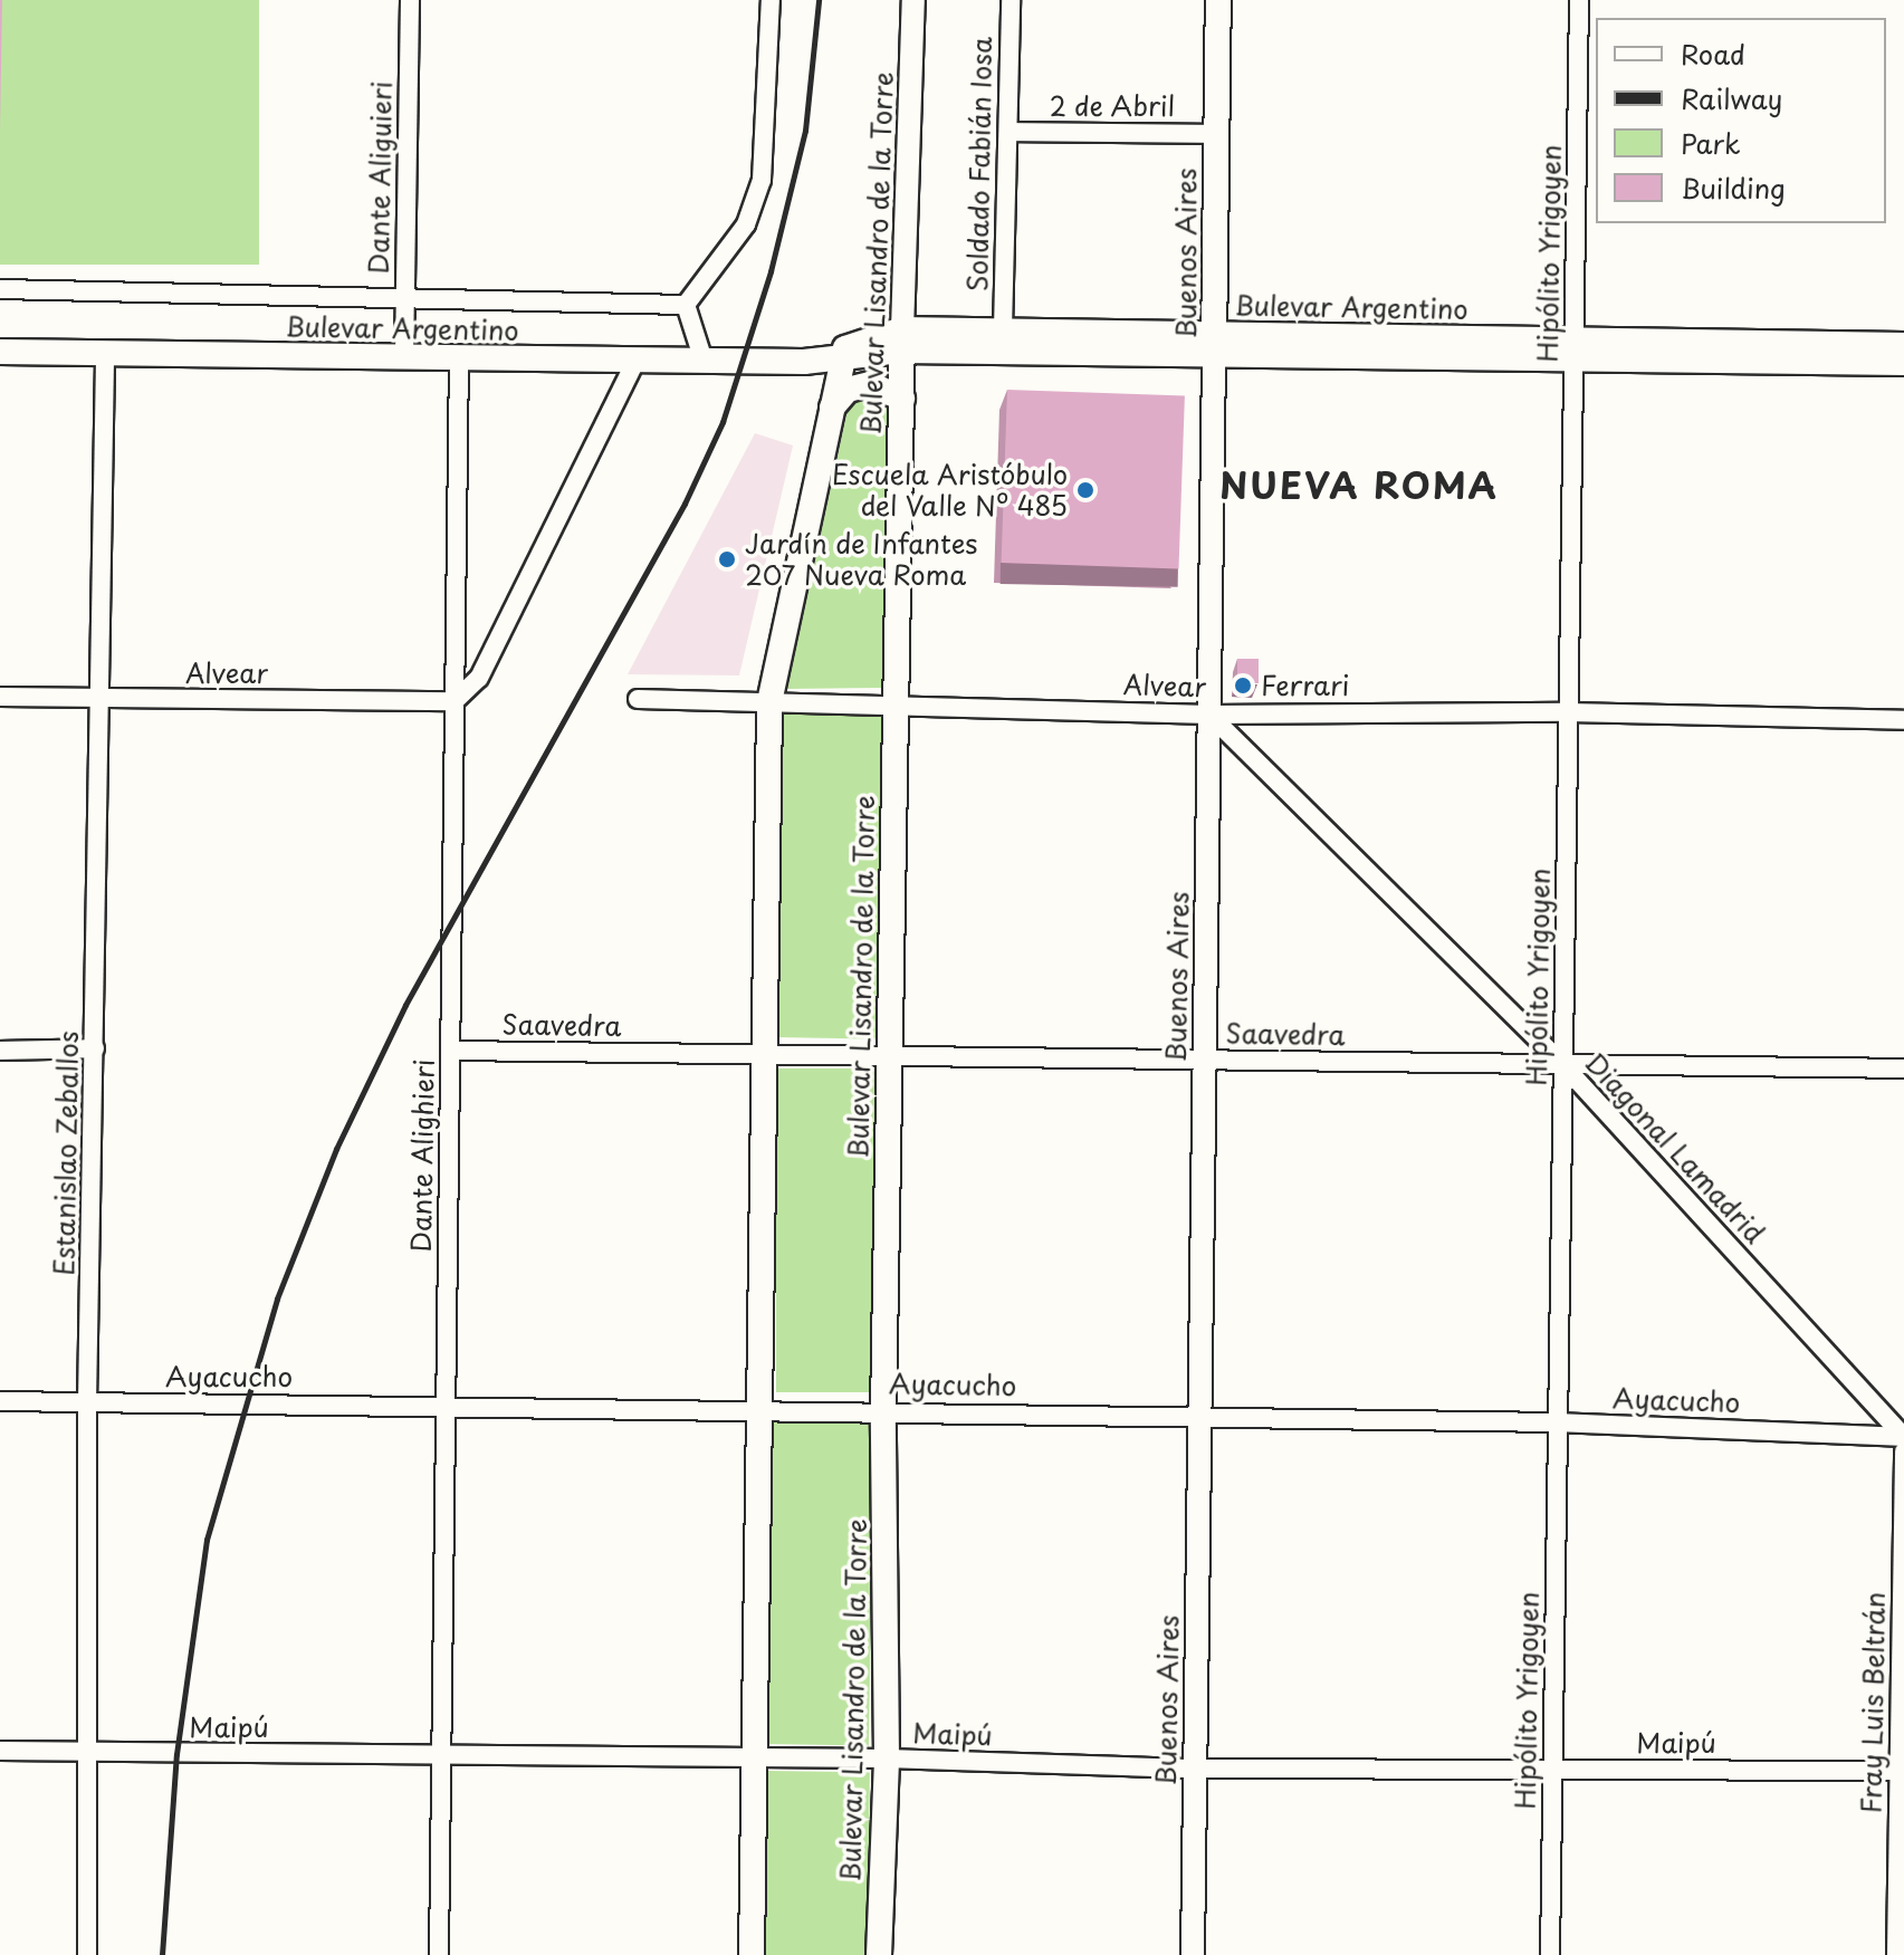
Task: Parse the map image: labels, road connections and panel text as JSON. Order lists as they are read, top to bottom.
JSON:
{
  "streets": {
    "main road": ["Bulevar Lisandro de la Torre", "Buenos Aires", "Bulevar Argentino"],
    "street": [
      "2 de Abril",
      "Soldado Fabián Iosa",
      "Dante Aliguieri",
      "Hipólito Yrigoyen",
      "Alvear",
      "Saavedra",
      "Diagonal Lamadrid",
      "Estanislao Zeballos",
      "Dante Alighieri",
      "Ayacucho",
      "Fray Luis Beltrán",
      "Maipú"
    ]
  },
  "crossings": [
    ["2 de Abril", "Soldado Fabián Iosa"],
    ["2 de Abril", "Buenos Aires"],
    ["Soldado Fabián Iosa", "Bulevar Argentino"],
    ["Dante Aliguieri", "Bulevar Argentino"],
    ["Bulevar Lisandro de la Torre", "Bulevar Argentino"],
    ["Bulevar Lisandro de la Torre", "Alvear"],
    ["Bulevar Lisandro de la Torre", "Saavedra"],
    ["Bulevar Lisandro de la Torre", "Ayacucho"],
    ["Bulevar Lisandro de la Torre", "Maipú"],
    ["Buenos Aires", "Bulevar Argentino"],
    ["Buenos Aires", "Alvear"],
    ["Buenos Aires", "Saavedra"],
    ["Buenos Aires", "Diagonal Lamadrid"],
    ["Buenos Aires", "Ayacucho"],
    ["Buenos Aires", "Maipú"],
    ["Hipólito Yrigoyen", "Bulevar Argentino"],
    ["Hipólito Yrigoyen", "Alvear"],
    ["Hipólito Yrigoyen", "Saavedra"],
    ["Hipólito Yrigoyen", "Diagonal Lamadrid"],
    ["Hipólito Yrigoyen", "Ayacucho"],
    ["Hipólito Yrigoyen", "Maipú"],
    ["Bulevar Argentino", "Estanislao Zeballos"],
    ["Bulevar Argentino", "Dante Alighieri"],
    ["Alvear", "Diagonal Lamadrid"],
    ["Alvear", "Estanislao Zeballos"],
    ["Alvear", "Dante Alighieri"],
    ["Saavedra", "Diagonal Lamadrid"],
    ["Saavedra", "Dante Alighieri"],
    ["Diagonal Lamadrid", "Ayacucho"],
    ["Estanislao Zeballos", "Ayacucho"],
    ["Estanislao Zeballos", "Maipú"],
    ["Dante Alighieri", "Ayacucho"],
    ["Dante Alighieri", "Maipú"],
    ["Fray Luis Beltrán", "Maipú"]
  ],
  "districts": ["NUEVA ROMA"],
  "places": ["Escuela Aristóbulo del Valle Nº 485", "Jardín de Infantes 207 Nueva Roma", "Ferrari"],
  "legend": [
    "Road",
    "Railway",
    "Park",
    "Building"
  ]
}
